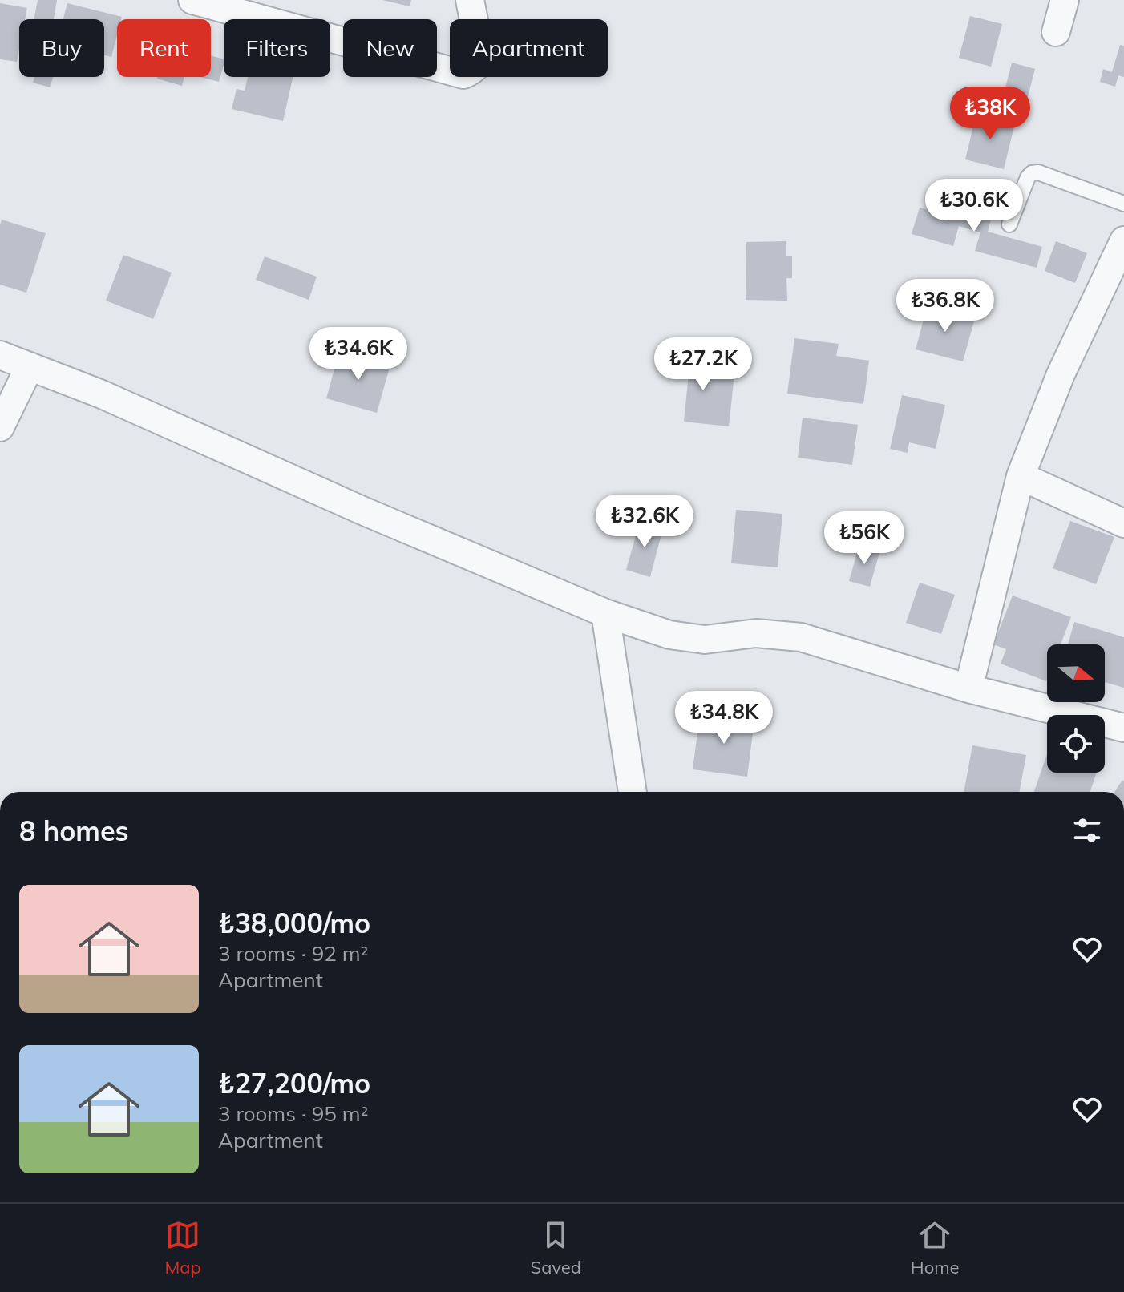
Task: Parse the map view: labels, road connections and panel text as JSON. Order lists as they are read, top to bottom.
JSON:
{
  "north": "right",
  "page": {
    "chip": [
      "Buy",
      "Rent",
      "Filters",
      "New",
      "Apartment"
    ],
    "price": [
      "₺38K",
      "₺30.6K",
      "₺36.8K",
      "₺34.6K",
      "₺27.2K",
      "₺32.6K",
      "₺56K",
      "₺34.8K"
    ],
    "heading": "8 homes",
    "list": [
      {
        "name": "₺38,000/mo",
        "note": "3 rooms · 92 m² · Apartment"
      },
      {
        "name": "₺27,200/mo",
        "note": "3 rooms · 95 m² · Apartment"
      }
    ],
    "tabs": ["Map", "Saved", "Home"]
  }
}
